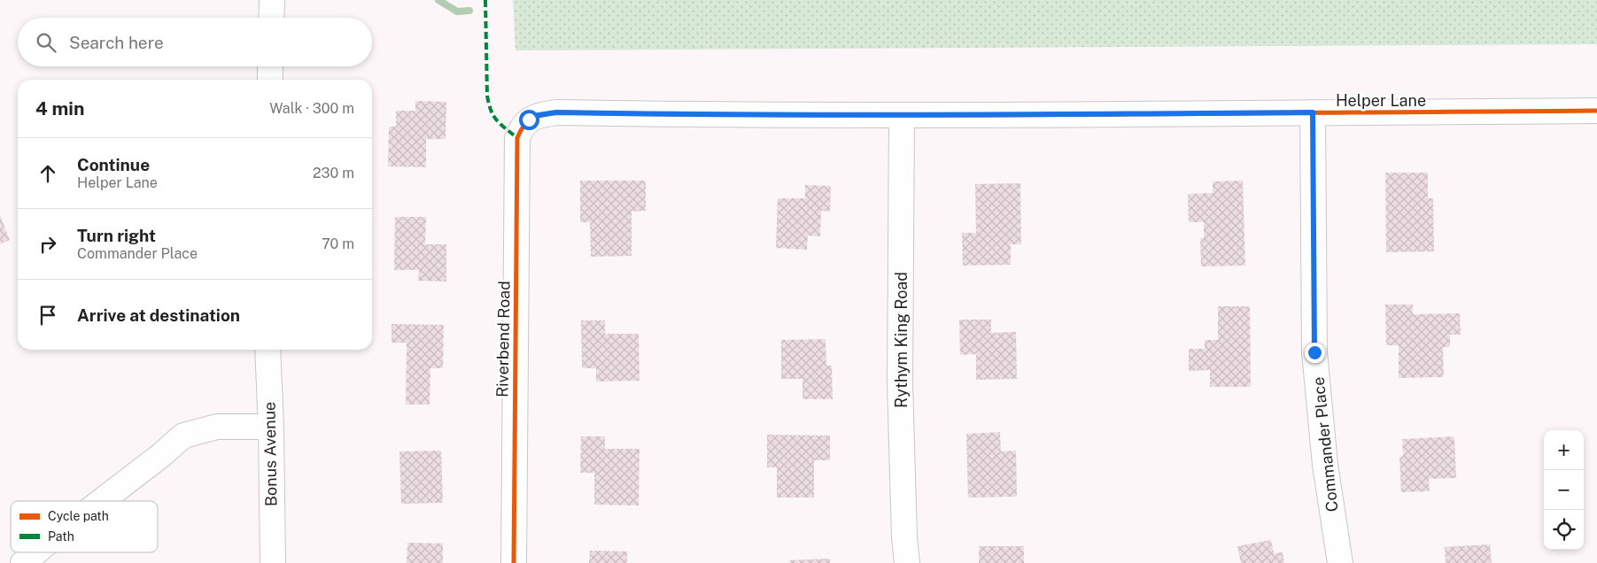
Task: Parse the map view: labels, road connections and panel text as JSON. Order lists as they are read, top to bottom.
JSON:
{
  "streets": {
    "street": [
      "Helper Lane",
      "Riverbend Road",
      "Rythym King Road",
      "Commander Place",
      "Bonus Avenue"
    ]
  },
  "crossings": [
    ["Helper Lane", "Riverbend Road"],
    ["Helper Lane", "Rythym King Road"],
    ["Helper Lane", "Commander Place"]
  ],
  "legend": ["Cycle path", "Path"],
  "page": {
    "search": "Search here",
    "heading": ["4 min", "Walk · 300 m"],
    "list": [
      ["Continue", "Helper Lane", "230 m"],
      ["Turn right", "Commander Place", "70 m"],
      "Arrive at destination"
    ],
    "map_buttons": ["+", "−"]
  }
}
